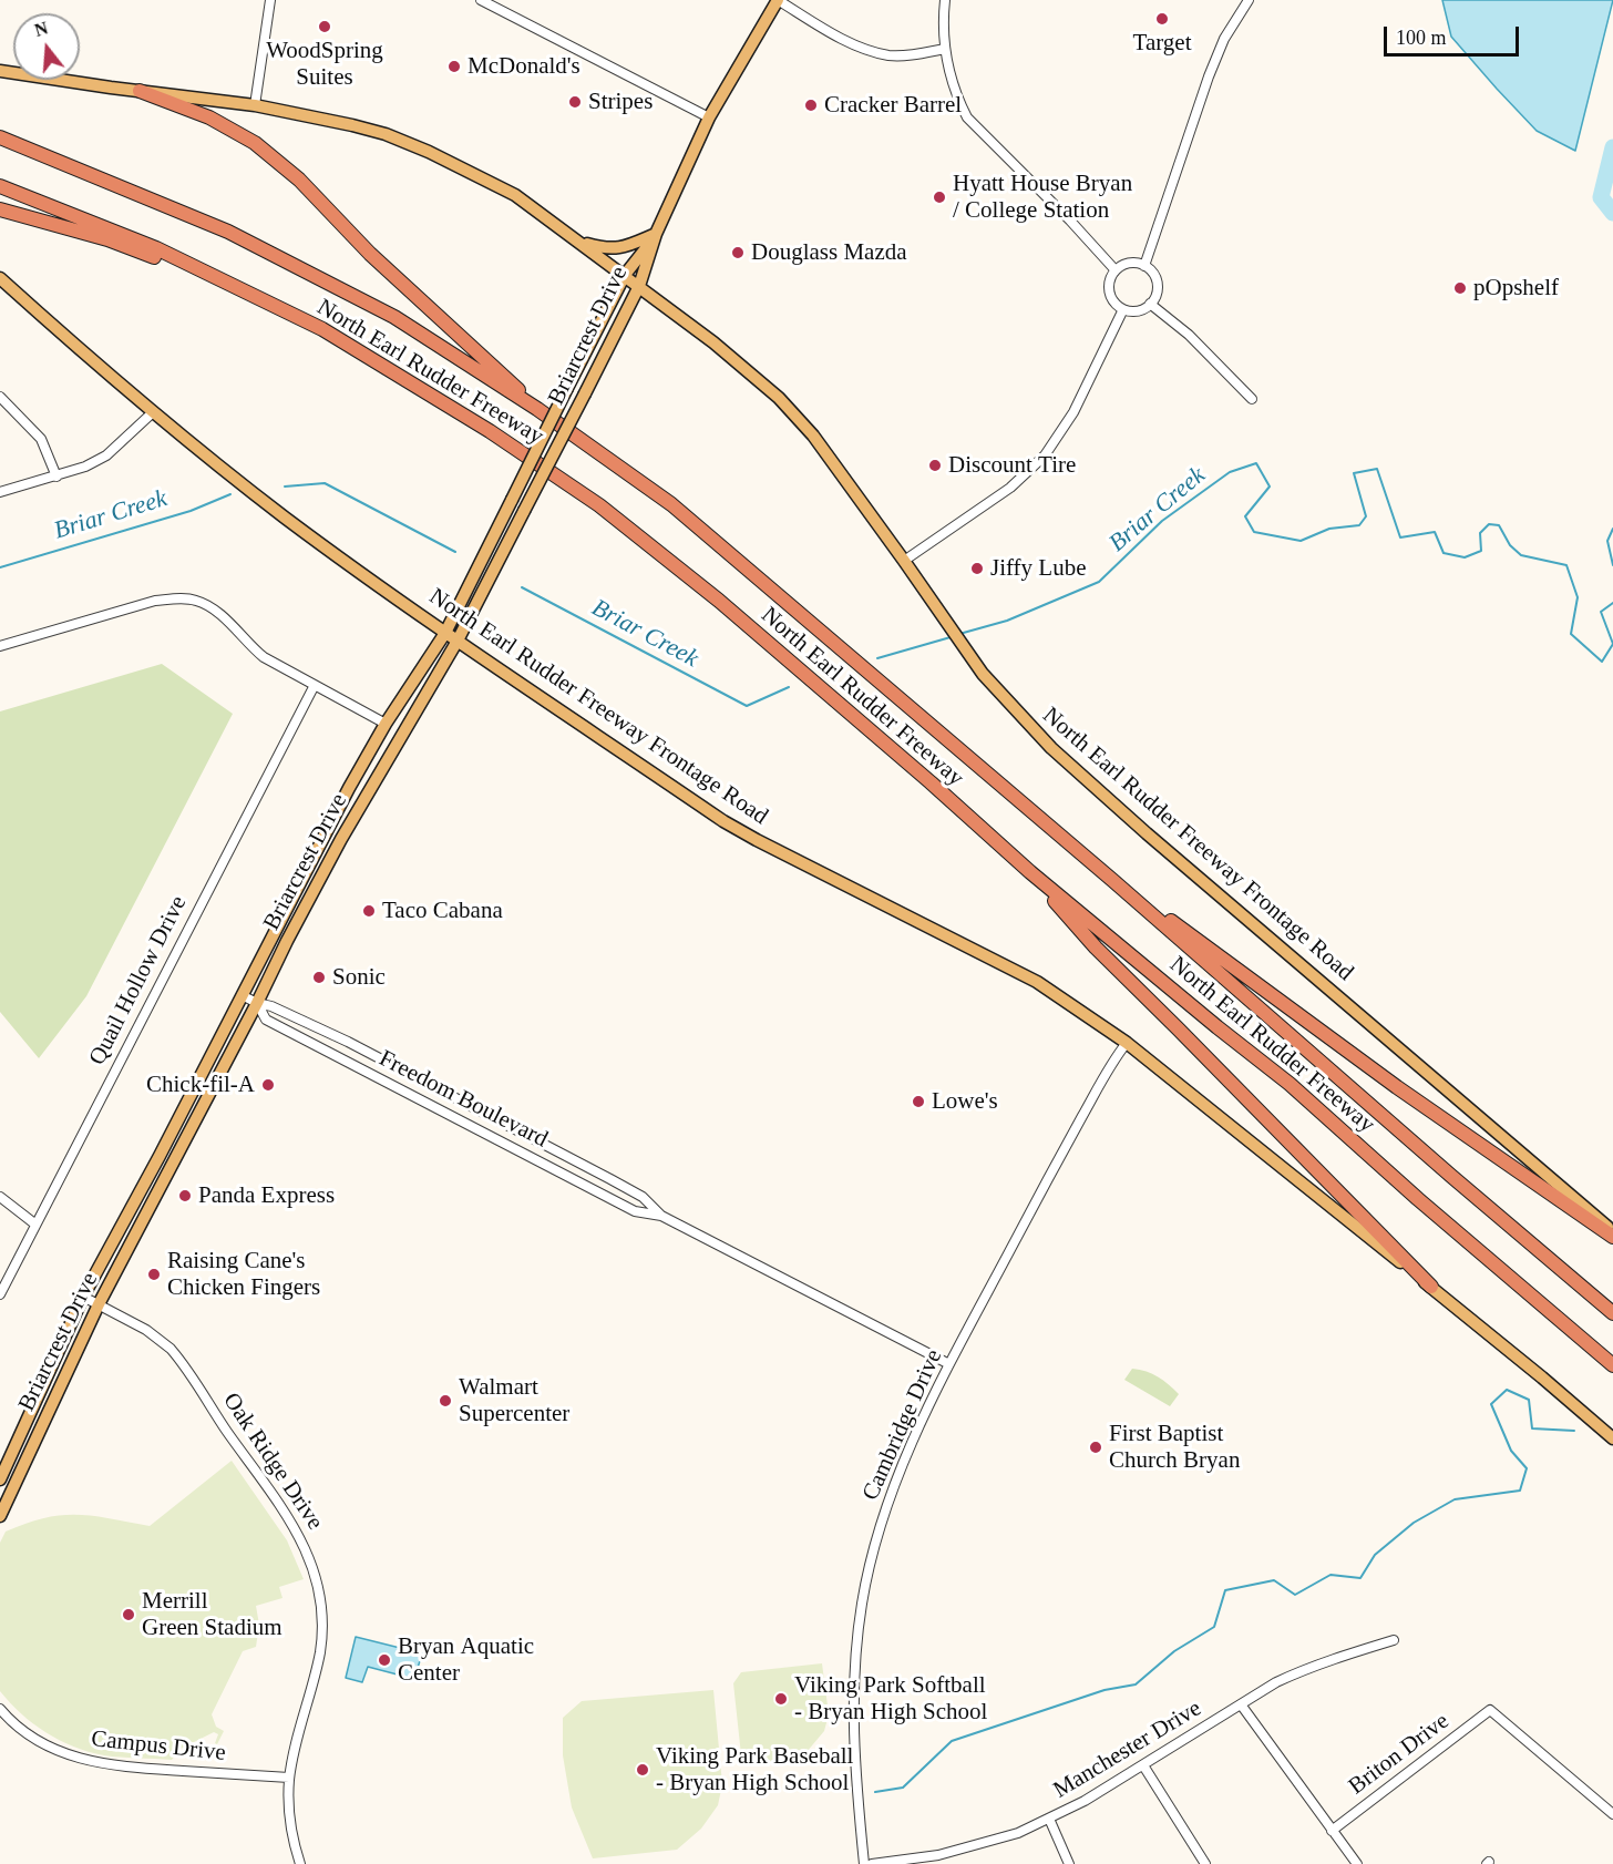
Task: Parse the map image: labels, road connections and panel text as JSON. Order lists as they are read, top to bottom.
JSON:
{
  "streets": {
    "highway": ["North Earl Rudder Freeway"],
    "main road": ["Briarcrest Drive", "North Earl Rudder Freeway Frontage Road"],
    "street": [
      "Quail Hollow Drive",
      "Freedom Boulevard",
      "Cambridge Drive",
      "Oak Ridge Drive",
      "Campus Drive",
      "Manchester Drive",
      "Briton Drive"
    ]
  },
  "crossings": [
    ["Briarcrest Drive", "North Earl Rudder Freeway Frontage Road"],
    ["Briarcrest Drive", "Freedom Boulevard"],
    ["Briarcrest Drive", "Oak Ridge Drive"],
    ["North Earl Rudder Freeway Frontage Road", "Cambridge Drive"],
    ["Freedom Boulevard", "Cambridge Drive"],
    ["Oak Ridge Drive", "Campus Drive"]
  ],
  "water": ["Briar Creek"],
  "places": [
    "Target",
    "WoodSpring Suites",
    "McDonald's",
    "Stripes",
    "Cracker Barrel",
    "Hyatt House Bryan / College Station",
    "Douglass Mazda",
    "pOpshelf",
    "Discount Tire",
    "Jiffy Lube",
    "Taco Cabana",
    "Sonic",
    "Chick-fil-A",
    "Lowe's",
    "Panda Express",
    "Raising Cane's Chicken Fingers",
    "Walmart Supercenter",
    "First Baptist Church Bryan",
    "Merrill Green Stadium",
    "Bryan Aquatic Center",
    "Viking Park Softball - Bryan High School",
    "Viking Park Baseball - Bryan High School"
  ],
  "scale_bar": "100 m",
  "north": "top"
}
